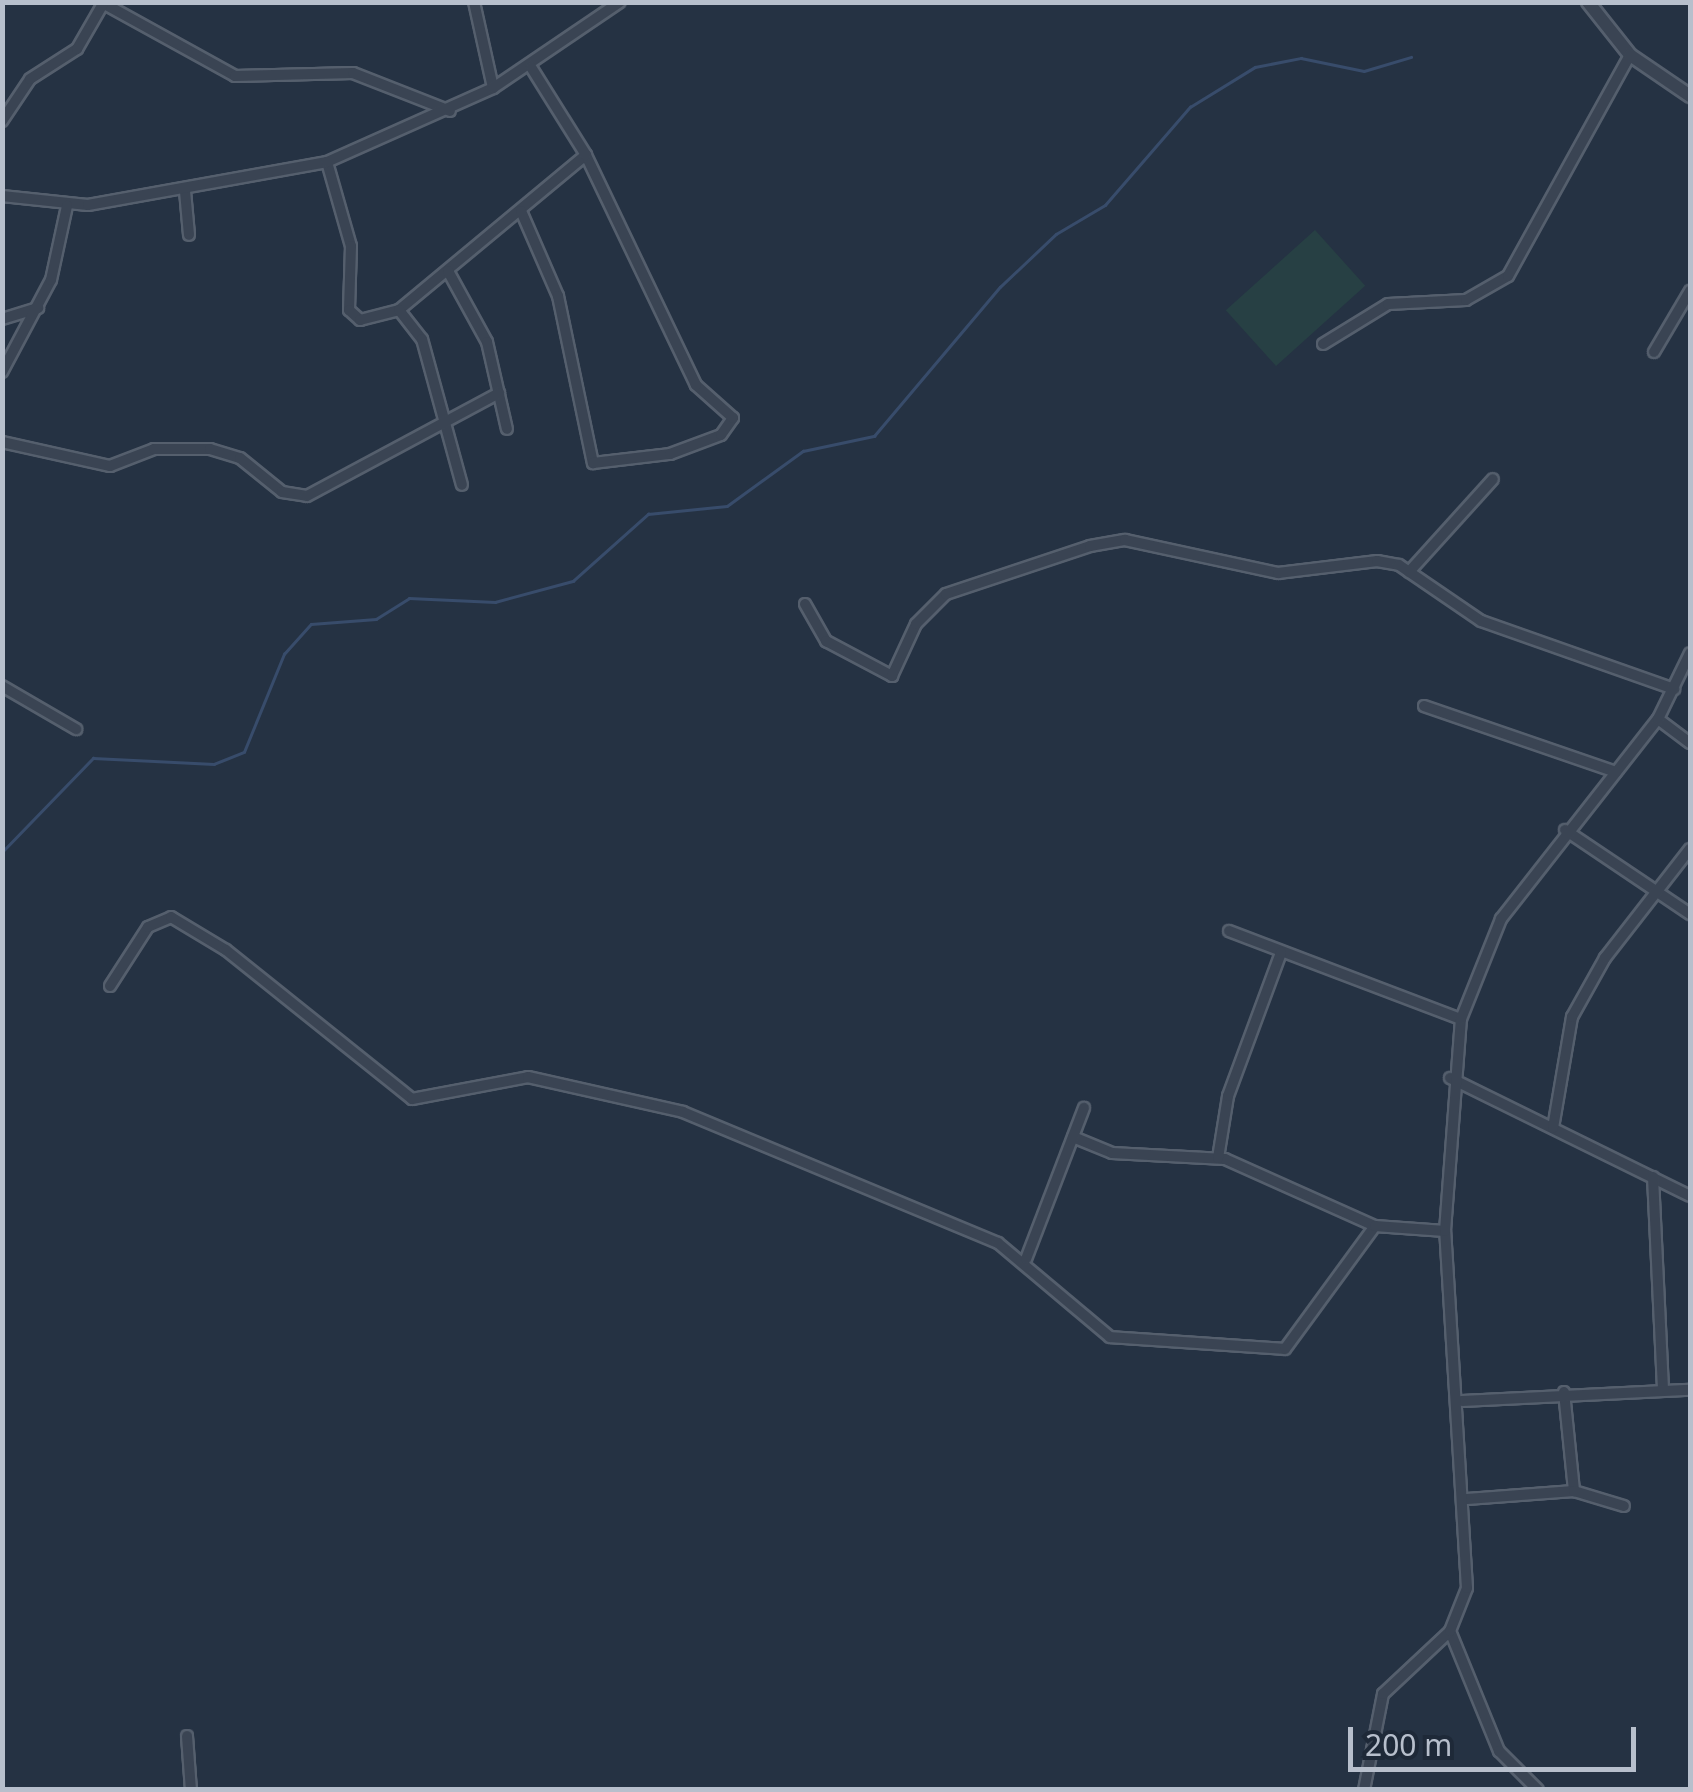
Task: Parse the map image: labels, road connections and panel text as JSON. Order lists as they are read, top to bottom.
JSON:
{
  "scale_bar": "200 m"
}
